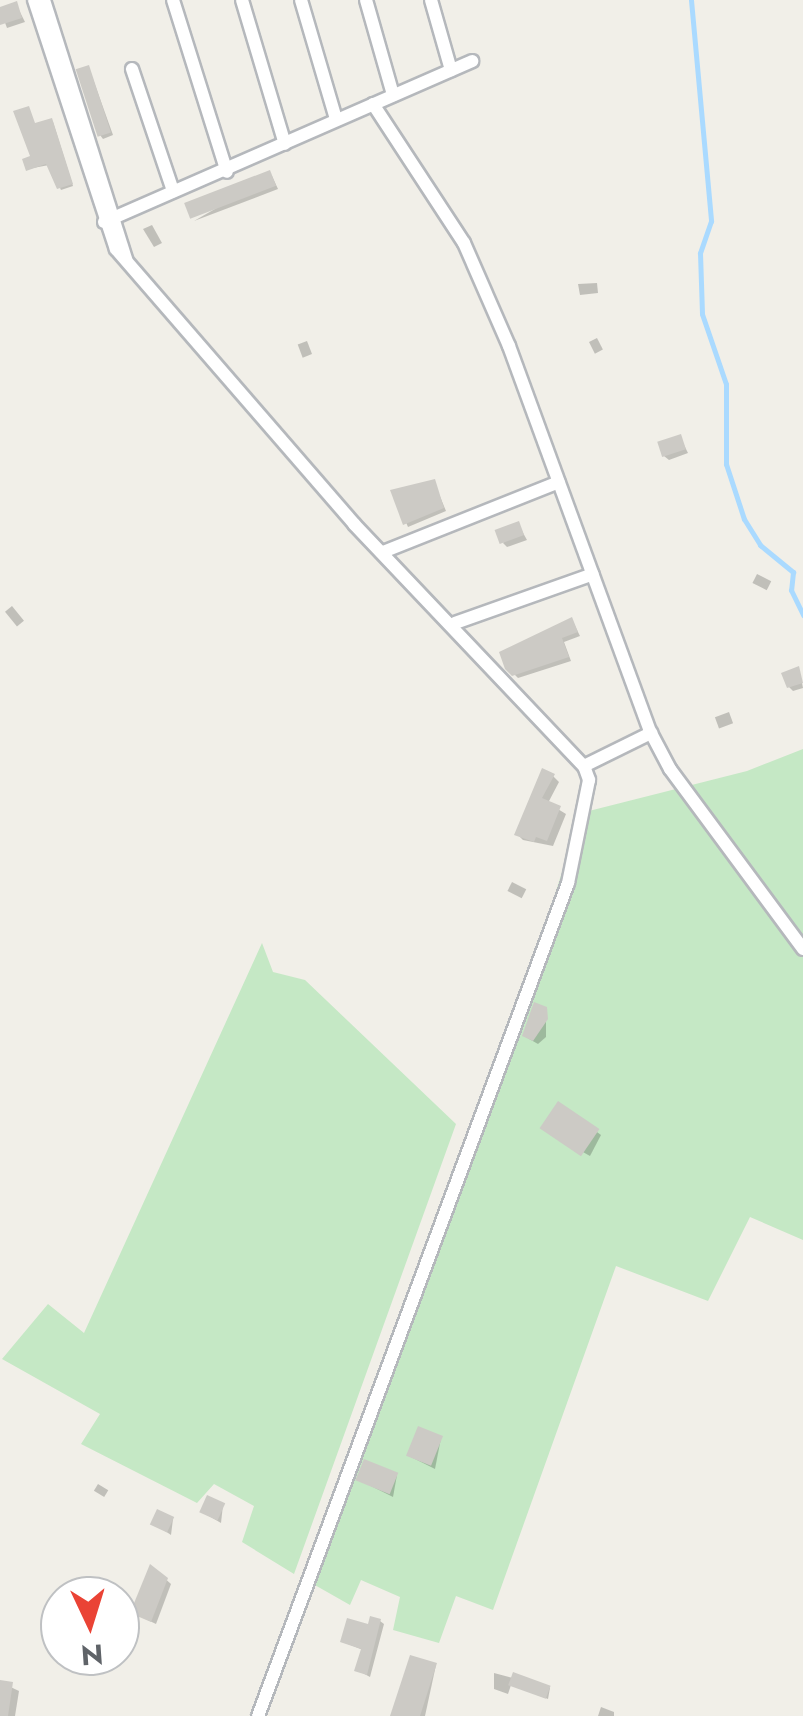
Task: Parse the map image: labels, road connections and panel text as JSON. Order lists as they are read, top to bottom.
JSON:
{
  "north": "bottom"
}
